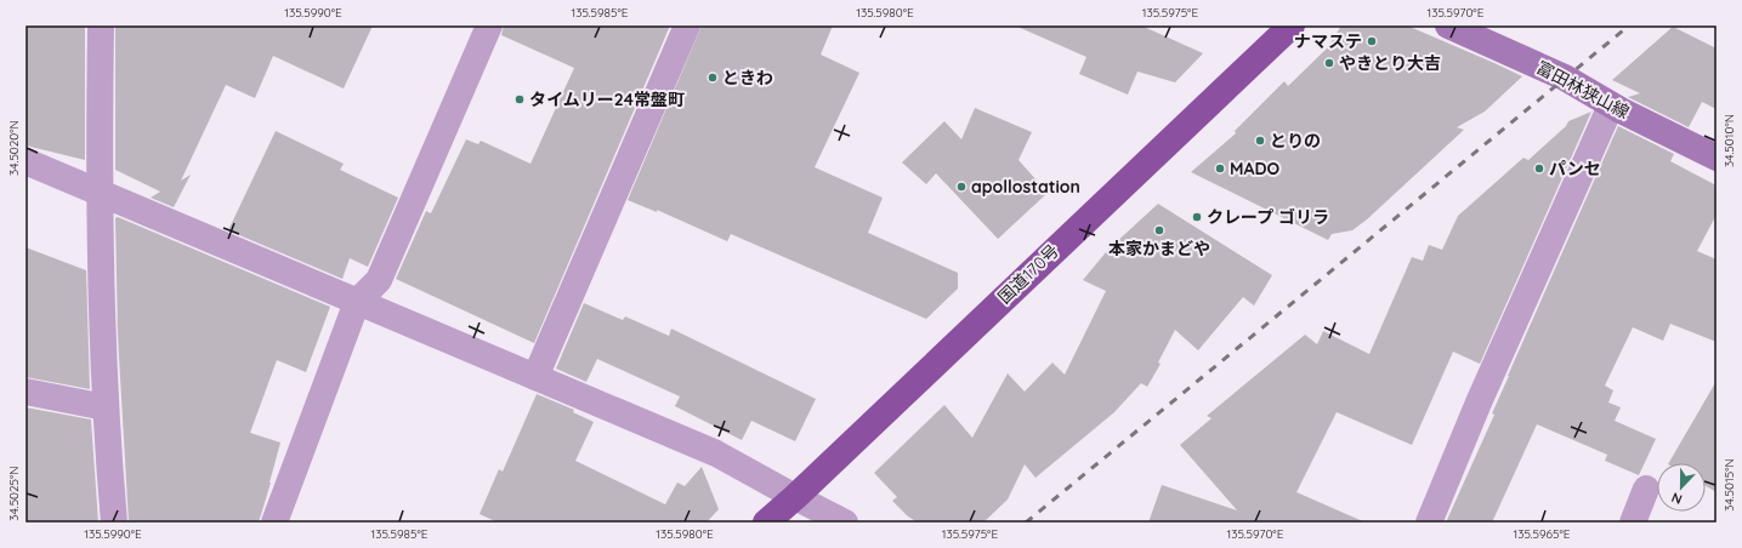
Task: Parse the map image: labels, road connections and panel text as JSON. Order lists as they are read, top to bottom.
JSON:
{
  "streets": {
    "highway": ["国道170号"],
    "main road": ["富田林狭山線"]
  },
  "places": [
    "ナマステ",
    "やきとり大吉",
    "ときわ",
    "タイムリー24常盤町",
    "とりの",
    "MADO",
    "パンセ",
    "apollostation",
    "クレープ ゴリラ",
    "本家かまどや"
  ],
  "north": "bottom",
  "coordinates": [
    "135.5990°E",
    "135.5985°E",
    "135.5980°E",
    "135.5975°E",
    "135.5970°E",
    "34.5010°N",
    "34.5020°N",
    "34.5015°N",
    "34.5025°N",
    "135.5965°E"
  ]
}
